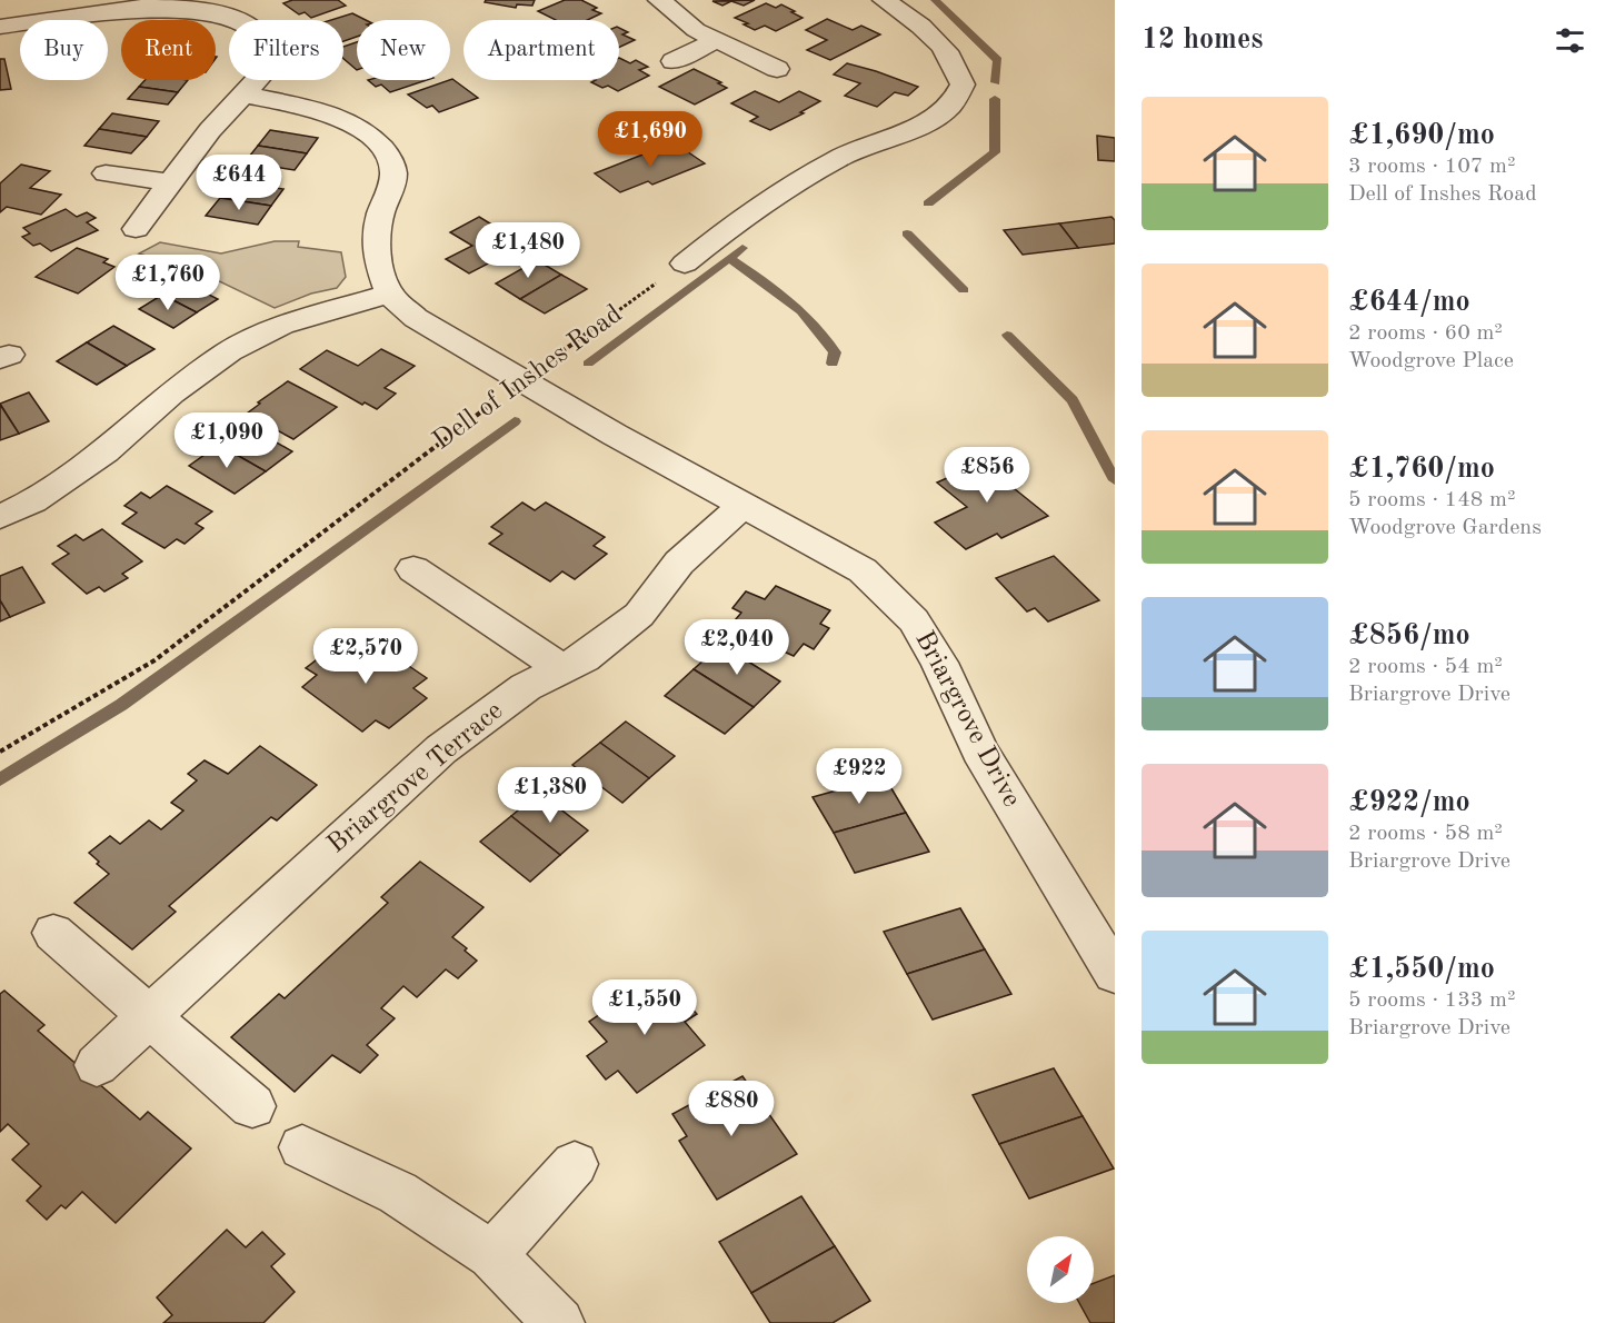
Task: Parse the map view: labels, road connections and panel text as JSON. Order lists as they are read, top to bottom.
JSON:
{
  "streets": {
    "street": ["Briargrove Drive", "Briargrove Terrace"],
    "path": ["Dell of Inshes Road"]
  },
  "crossings": [
    ["Dell of Inshes Road", "Briargrove Drive"],
    ["Briargrove Drive", "Briargrove Terrace"]
  ],
  "north": "top right",
  "page": {
    "heading": "12 homes",
    "chip": [
      "Buy",
      "Rent",
      "Filters",
      "New",
      "Apartment"
    ],
    "list": [
      {
        "name": "£1,690/mo",
        "note": "3 rooms · 107 m² · Dell of Inshes Road"
      },
      {
        "name": "£644/mo",
        "note": "2 rooms · 60 m² · Woodgrove Place"
      },
      {
        "name": "£1,760/mo",
        "note": "5 rooms · 148 m² · Woodgrove Gardens"
      },
      {
        "name": "£856/mo",
        "note": "2 rooms · 54 m² · Briargrove Drive"
      },
      {
        "name": "£922/mo",
        "note": "2 rooms · 58 m² · Briargrove Drive"
      },
      {
        "name": "£1,550/mo",
        "note": "5 rooms · 133 m² · Briargrove Drive"
      }
    ],
    "price": [
      "£1,690",
      "£644",
      "£1,480",
      "£1,760",
      "£1,090",
      "£856",
      "£2,040",
      "£2,570",
      "£922",
      "£1,380",
      "£1,550",
      "£880"
    ]
  }
}
